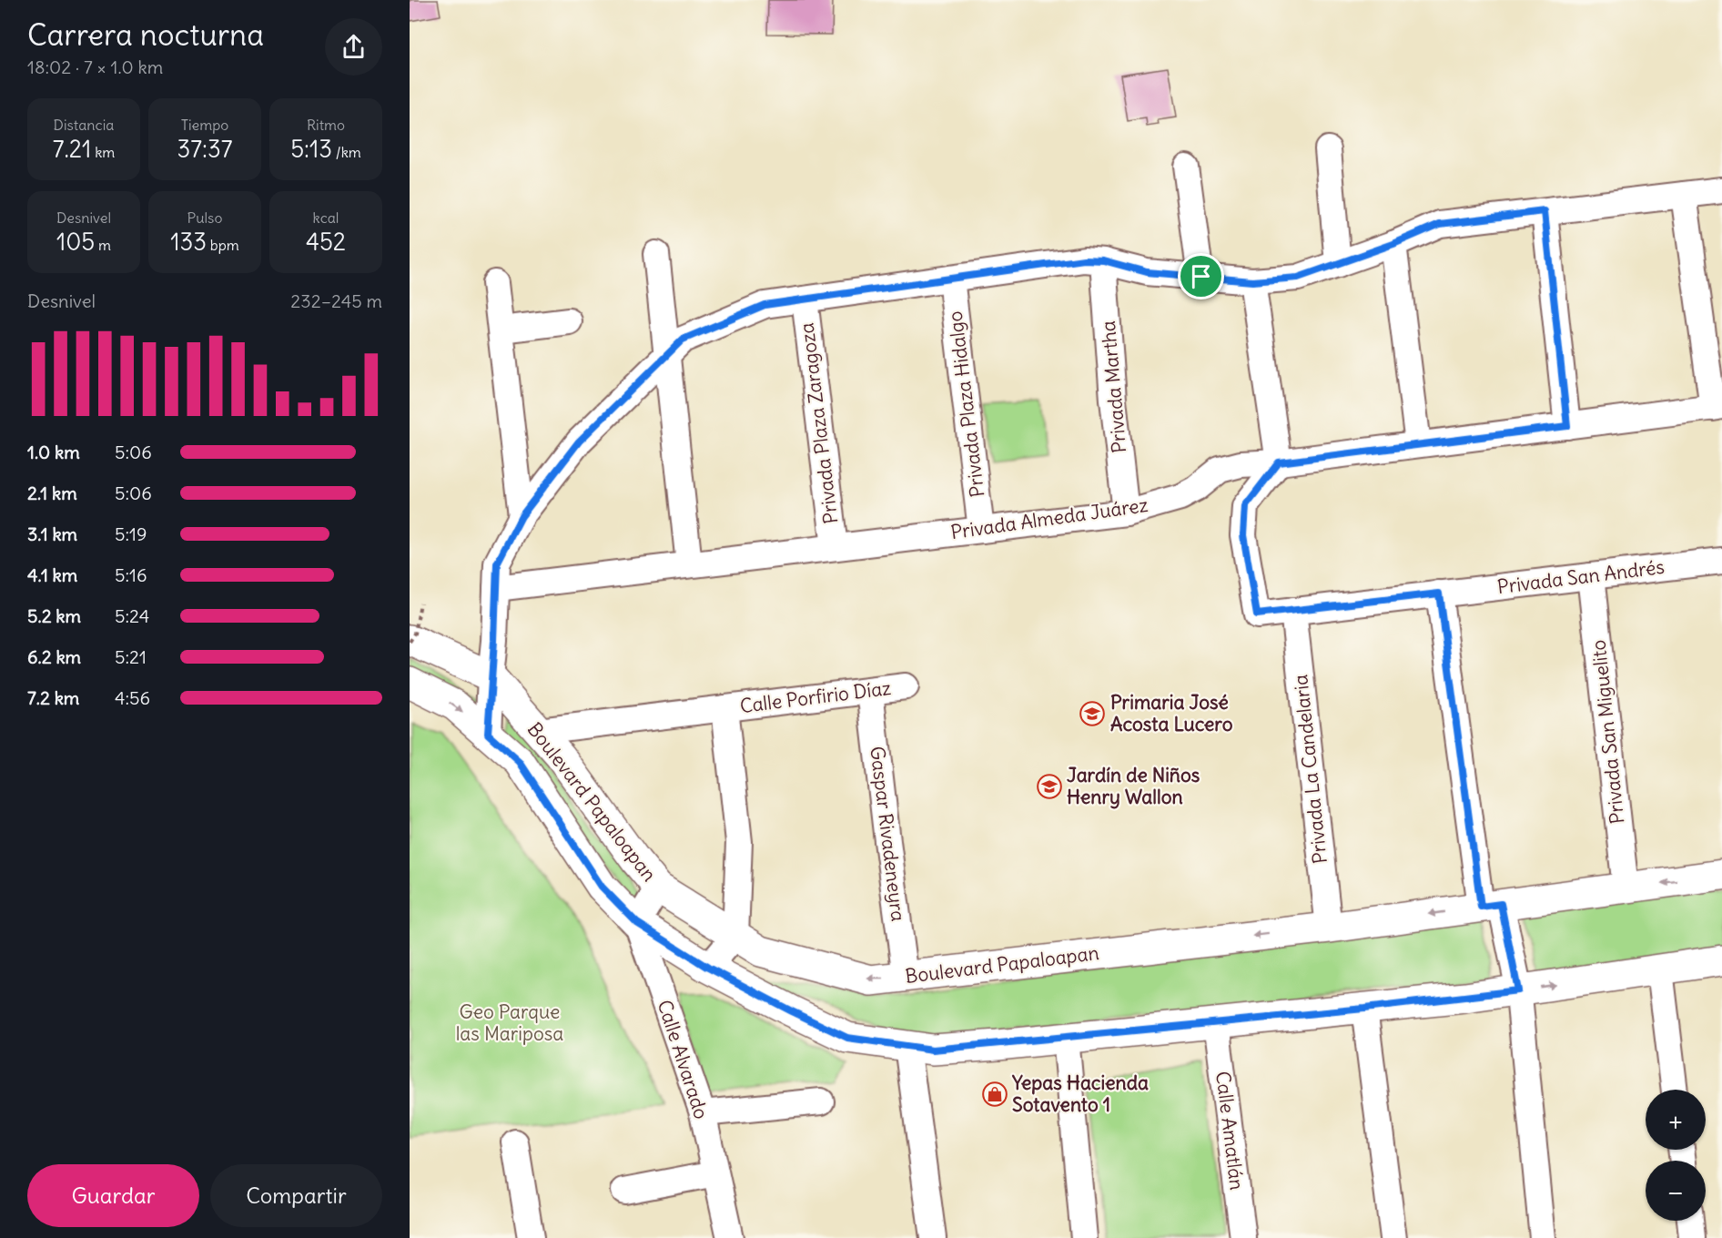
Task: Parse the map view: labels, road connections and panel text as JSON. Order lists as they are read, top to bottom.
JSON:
{
  "streets": {
    "street": [
      "Privada Martha",
      "Privada Plaza Hidalgo",
      "Privada Plaza Zaragoza",
      "Privada Almeda Juárez",
      "Privada San Andrés",
      "Calle Porfirio Díaz",
      "Privada San Miguelito",
      "Privada La Candelaria",
      "Boulevard Papaloapan",
      "Gaspar Rivadeneyra",
      "Calle Alvarado",
      "Calle Amatlán"
    ]
  },
  "crossings": [
    ["Privada Martha", "Privada Almeda Juárez"],
    ["Privada Plaza Hidalgo", "Privada Almeda Juárez"],
    ["Privada Plaza Zaragoza", "Privada Almeda Juárez"],
    ["Privada Almeda Juárez", "Privada San Andrés"],
    ["Privada San Andrés", "Privada San Miguelito"],
    ["Privada San Andrés", "Privada La Candelaria"],
    ["Calle Porfirio Díaz", "Boulevard Papaloapan"],
    ["Calle Porfirio Díaz", "Gaspar Rivadeneyra"],
    ["Privada San Miguelito", "Boulevard Papaloapan"],
    ["Privada La Candelaria", "Boulevard Papaloapan"],
    ["Boulevard Papaloapan", "Gaspar Rivadeneyra"],
    ["Boulevard Papaloapan", "Calle Alvarado"],
    ["Boulevard Papaloapan", "Calle Amatlán"]
  ],
  "parks": ["Geo Parque las Mariposa"],
  "places": {
    "school or university": ["Primaria José Acosta Lucero", "Jardín de Niños Henry Wallon"],
    "shop": ["Yepas Hacienda Sotavento 1"]
  },
  "page": {
    "heading": ["Carrera nocturna", "18:02 · 7 × 1.0 km"],
    "stats": [
      ["Distancia", "7.21 km"],
      ["Tiempo", "37:37"],
      ["Ritmo", "5:13 /km"],
      ["Desnivel", "105 m"],
      ["Pulso", "133 bpm"],
      ["kcal", "452"]
    ],
    "chart": ["Desnivel", "232–245 m"],
    "list": [
      {
        "name": "1.0 km",
        "note": "5:06"
      },
      {
        "name": "2.1 km",
        "note": "5:06"
      },
      {
        "name": "3.1 km",
        "note": "5:19"
      },
      {
        "name": "4.1 km",
        "note": "5:16"
      },
      {
        "name": "5.2 km",
        "note": "5:24"
      },
      {
        "name": "6.2 km",
        "note": "5:21"
      },
      {
        "name": "7.2 km",
        "note": "4:56"
      }
    ],
    "map_buttons": ["+", "−"],
    "buttons": ["Guardar", "Compartir"]
  }
}
